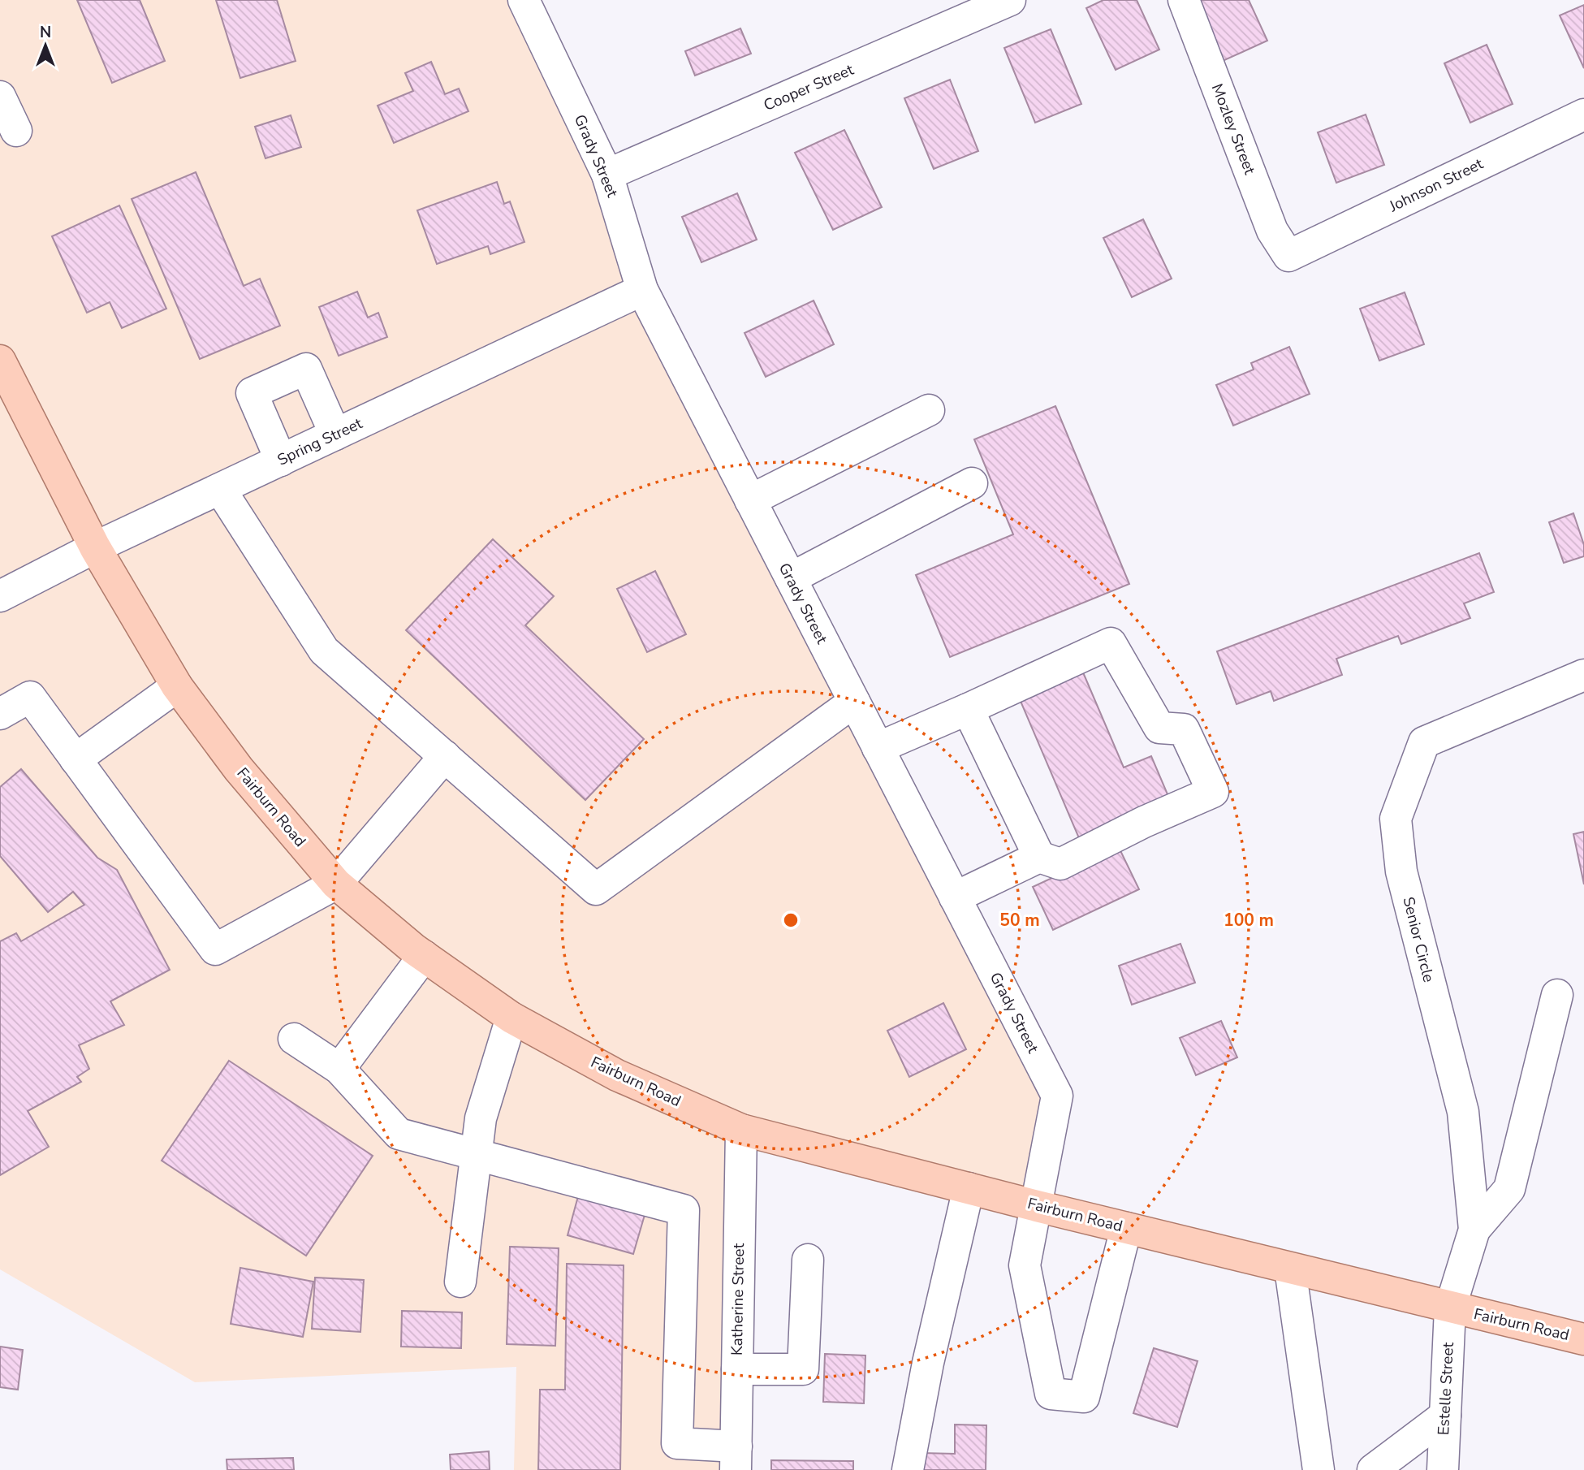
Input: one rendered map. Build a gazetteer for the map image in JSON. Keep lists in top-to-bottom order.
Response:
{
  "streets": {
    "main road": ["Fairburn Road"],
    "street": [
      "Cooper Street",
      "Mozley Street",
      "Grady Street",
      "Johnson Street",
      "Spring Street",
      "Senior Circle",
      "Katherine Street",
      "Estelle Street"
    ]
  },
  "crossings": [
    ["Cooper Street", "Grady Street"],
    ["Mozley Street", "Johnson Street"],
    ["Grady Street", "Spring Street"],
    ["Grady Street", "Fairburn Road"],
    ["Spring Street", "Fairburn Road"],
    ["Fairburn Road", "Senior Circle"],
    ["Fairburn Road", "Katherine Street"],
    ["Fairburn Road", "Estelle Street"],
    ["Senior Circle", "Estelle Street"]
  ],
  "north": "top",
  "rings": ["50 m", "100 m"]
}
